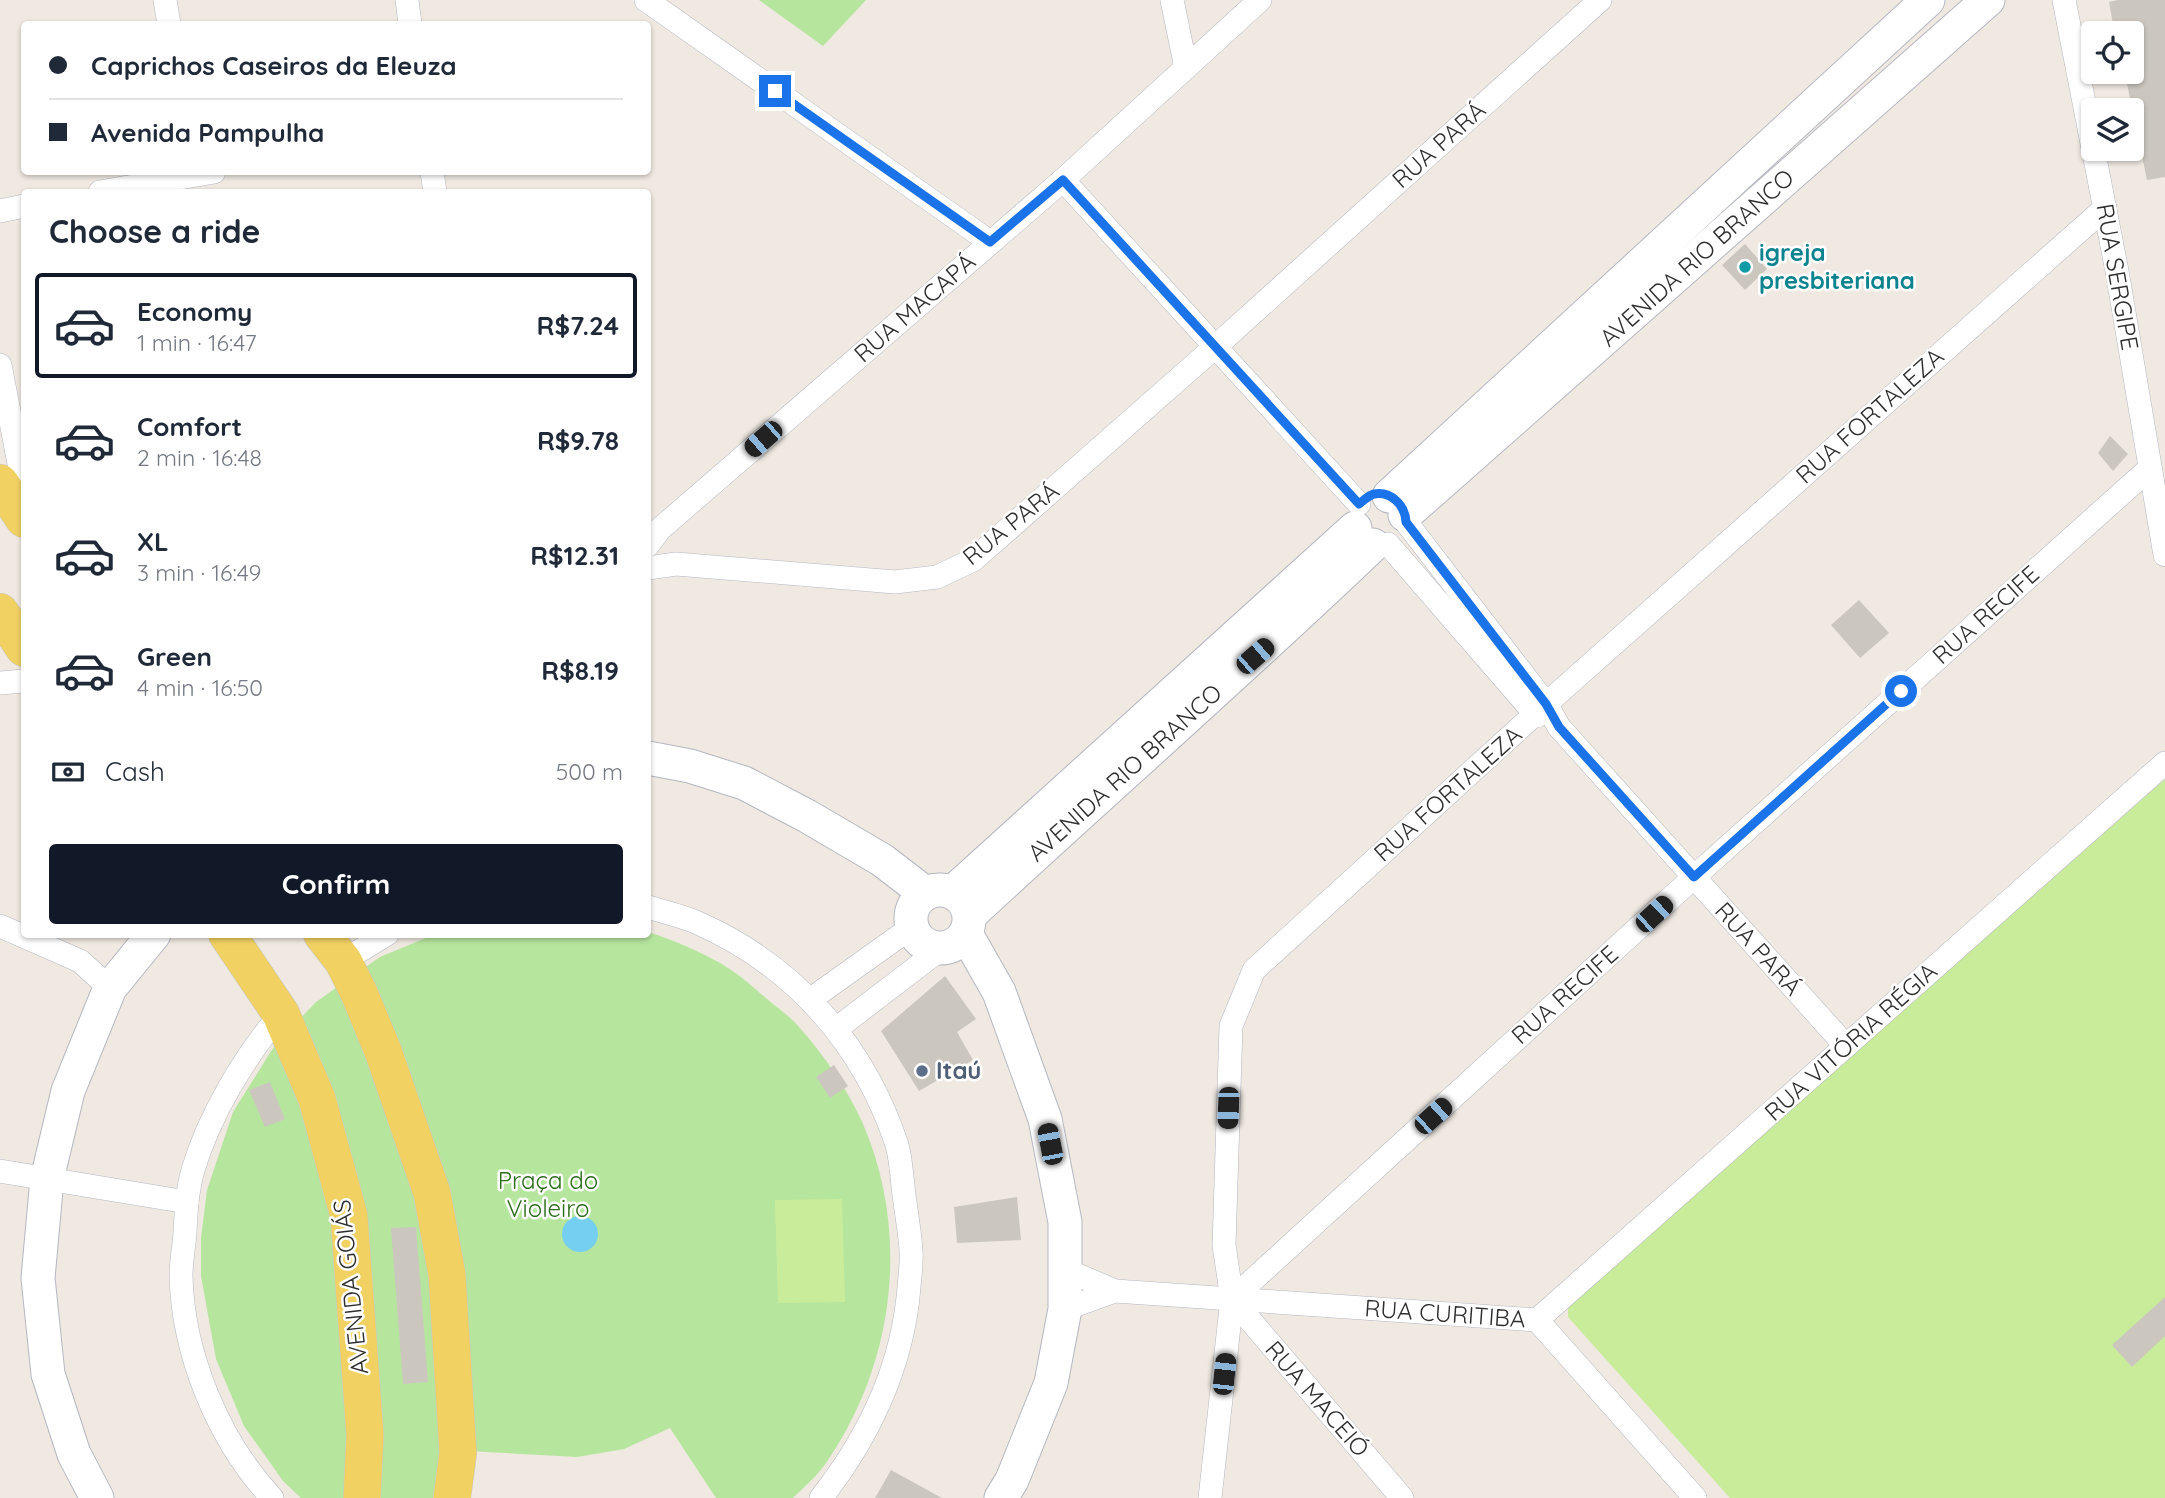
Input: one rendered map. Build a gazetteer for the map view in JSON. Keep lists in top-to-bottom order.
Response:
{
  "streets": {
    "main road": ["AVENIDA GOIÁS"],
    "street": [
      "RUA PARÁ",
      "AVENIDA RIO BRANCO",
      "RUA SERGIPE",
      "RUA MACAPÁ",
      "RUA FORTALEZA",
      "RUA RECIFE",
      "RUA VITÓRIA RÉGIA",
      "RUA CURITIBA",
      "RUA MACEIÓ"
    ]
  },
  "crossings": [
    ["RUA PARÁ", "AVENIDA RIO BRANCO"],
    ["RUA PARÁ", "RUA MACAPÁ"],
    ["RUA PARÁ", "RUA FORTALEZA"],
    ["RUA PARÁ", "RUA RECIFE"],
    ["RUA PARÁ", "RUA VITÓRIA RÉGIA"],
    ["RUA SERGIPE", "RUA FORTALEZA"],
    ["RUA SERGIPE", "RUA RECIFE"],
    ["RUA FORTALEZA", "RUA RECIFE"],
    ["RUA FORTALEZA", "RUA CURITIBA"],
    ["RUA FORTALEZA", "RUA MACEIÓ"],
    ["RUA RECIFE", "RUA CURITIBA"],
    ["RUA RECIFE", "RUA MACEIÓ"],
    ["RUA VITÓRIA RÉGIA", "RUA CURITIBA"],
    ["RUA CURITIBA", "RUA MACEIÓ"]
  ],
  "parks": ["Praça do Violeiro"],
  "places": ["igreja presbiteriana", "Itaú"],
  "page": {
    "banner": ["Caprichos Caseiros da Eleuza", "Avenida Pampulha"],
    "heading": "Choose a ride",
    "list": [
      {
        "name": "Economy",
        "note": "1 min · 16:47",
        "value": "R$7.24"
      },
      {
        "name": "Comfort",
        "note": "2 min · 16:48",
        "value": "R$9.78"
      },
      {
        "name": "XL",
        "note": "3 min · 16:49",
        "value": "R$12.31"
      },
      {
        "name": "Green",
        "note": "4 min · 16:50",
        "value": "R$8.19"
      }
    ],
    "pay": ["Cash", "500 m"],
    "buttons": "Confirm"
  }
}
